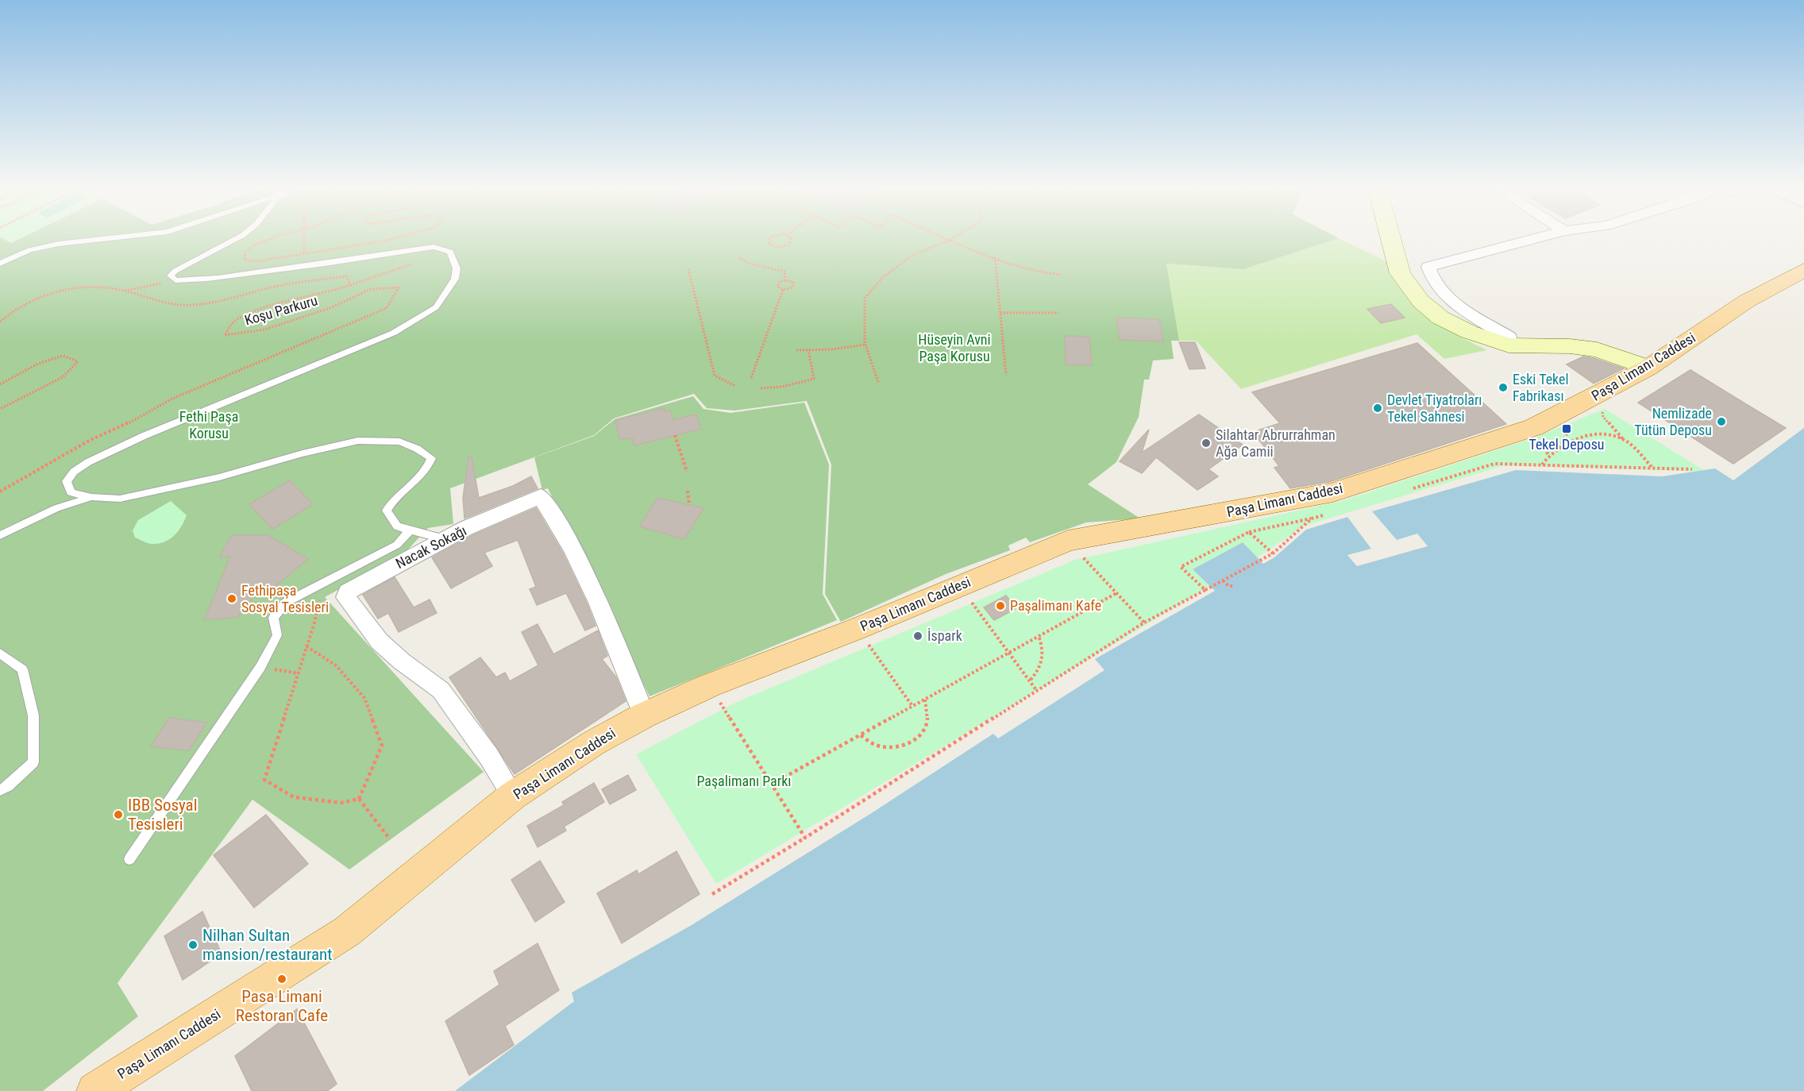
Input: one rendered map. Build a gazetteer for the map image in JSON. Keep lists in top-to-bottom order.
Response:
{
  "streets": {
    "main road": ["Paşa Limanı Caddesi"],
    "street": ["Nacak Sokağı"],
    "path": ["Koşu Parkuru"]
  },
  "crossings": [
    ["Paşa Limanı Caddesi", "Nacak Sokağı"]
  ],
  "parks": ["Hüseyin Avni Paşa Korusu", "Fethi Paşa Korusu", "Paşalimanı Parkı"],
  "places": {
    "other": [
      "Eski Tekel Fabrikası",
      "Devlet Tiyatroları Tekel Sahnesi",
      "Nemlizade Tütün Deposu",
      "Silahtar Abrurrahman Ağa Camii",
      "Fethipaşa Sosyal Tesisleri",
      "Paşalimanı Kafe",
      "İspark",
      "IBB Sosyal Tesisleri",
      "Nilhan Sultan mansion/restaurant",
      "Pasa Limani Restoran Cafe"
    ],
    "transit": ["Tekel Deposu"]
  }
}
